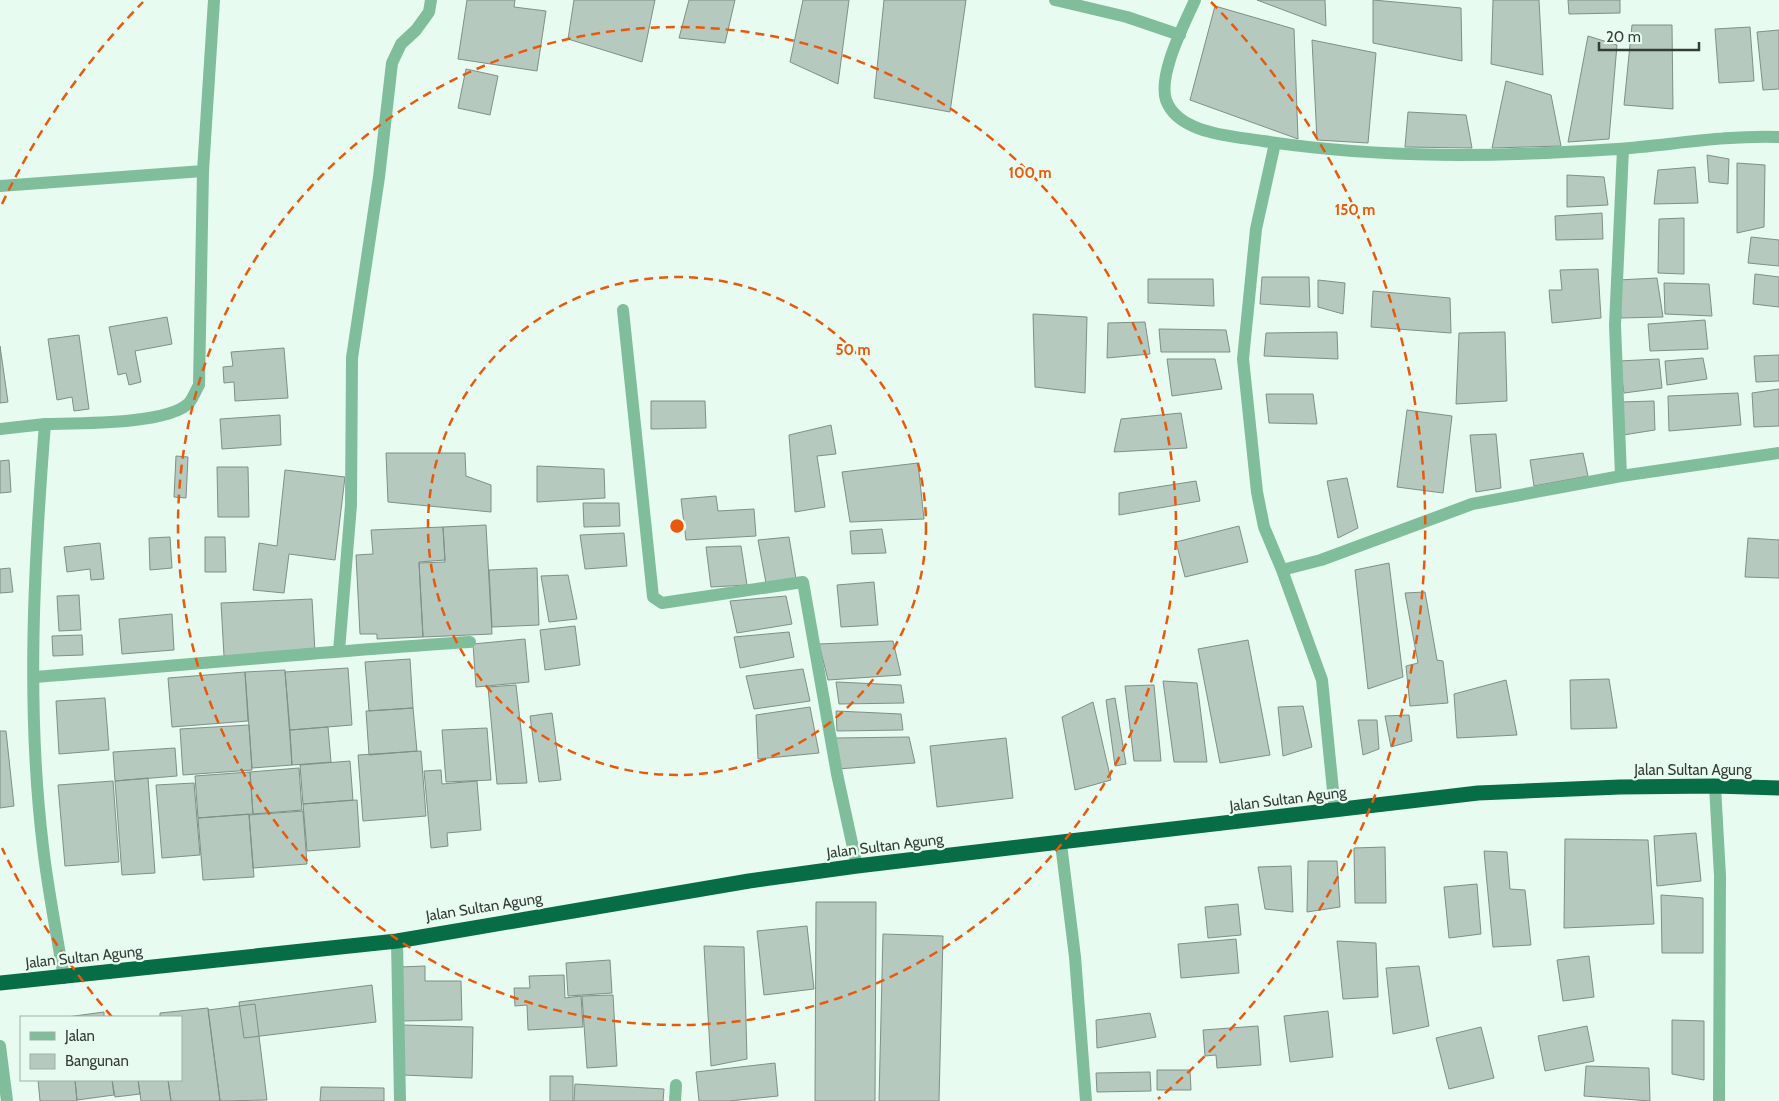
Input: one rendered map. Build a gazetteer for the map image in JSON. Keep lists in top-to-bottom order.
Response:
{
  "streets": {
    "highway": ["Jalan Sultan Agung"]
  },
  "legend": ["Jalan", "Bangunan"],
  "scale_bar": "20 m",
  "rings": ["100 m", "150 m", "50 m"]
}
